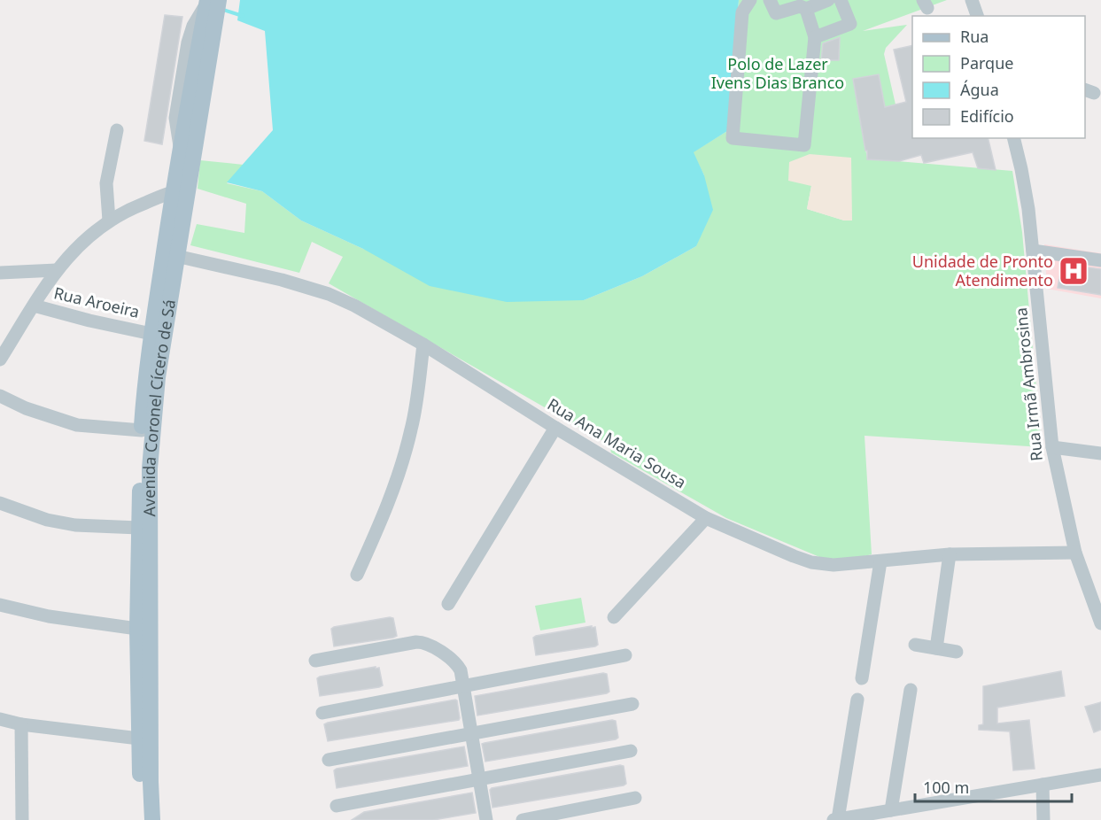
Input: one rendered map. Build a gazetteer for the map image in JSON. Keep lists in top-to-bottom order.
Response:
{
  "streets": {
    "main road": ["Avenida Coronel Cícero de Sá"],
    "street": ["Rua Aroeira", "Rua Irmã Ambrosina", "Rua Ana Maria Sousa"]
  },
  "crossings": [
    ["Rua Aroeira", "Avenida Coronel Cícero de Sá"],
    ["Rua Irmã Ambrosina", "Rua Ana Maria Sousa"],
    ["Avenida Coronel Cícero de Sá", "Rua Ana Maria Sousa"]
  ],
  "parks": ["Polo de Lazer Ivens Dias Branco"],
  "places": {
    "hospital": ["Unidade de Pronto Atendimento"]
  },
  "legend": [
    "Rua",
    "Parque",
    "Água",
    "Edifício"
  ],
  "scale_bar": "100 m"
}
